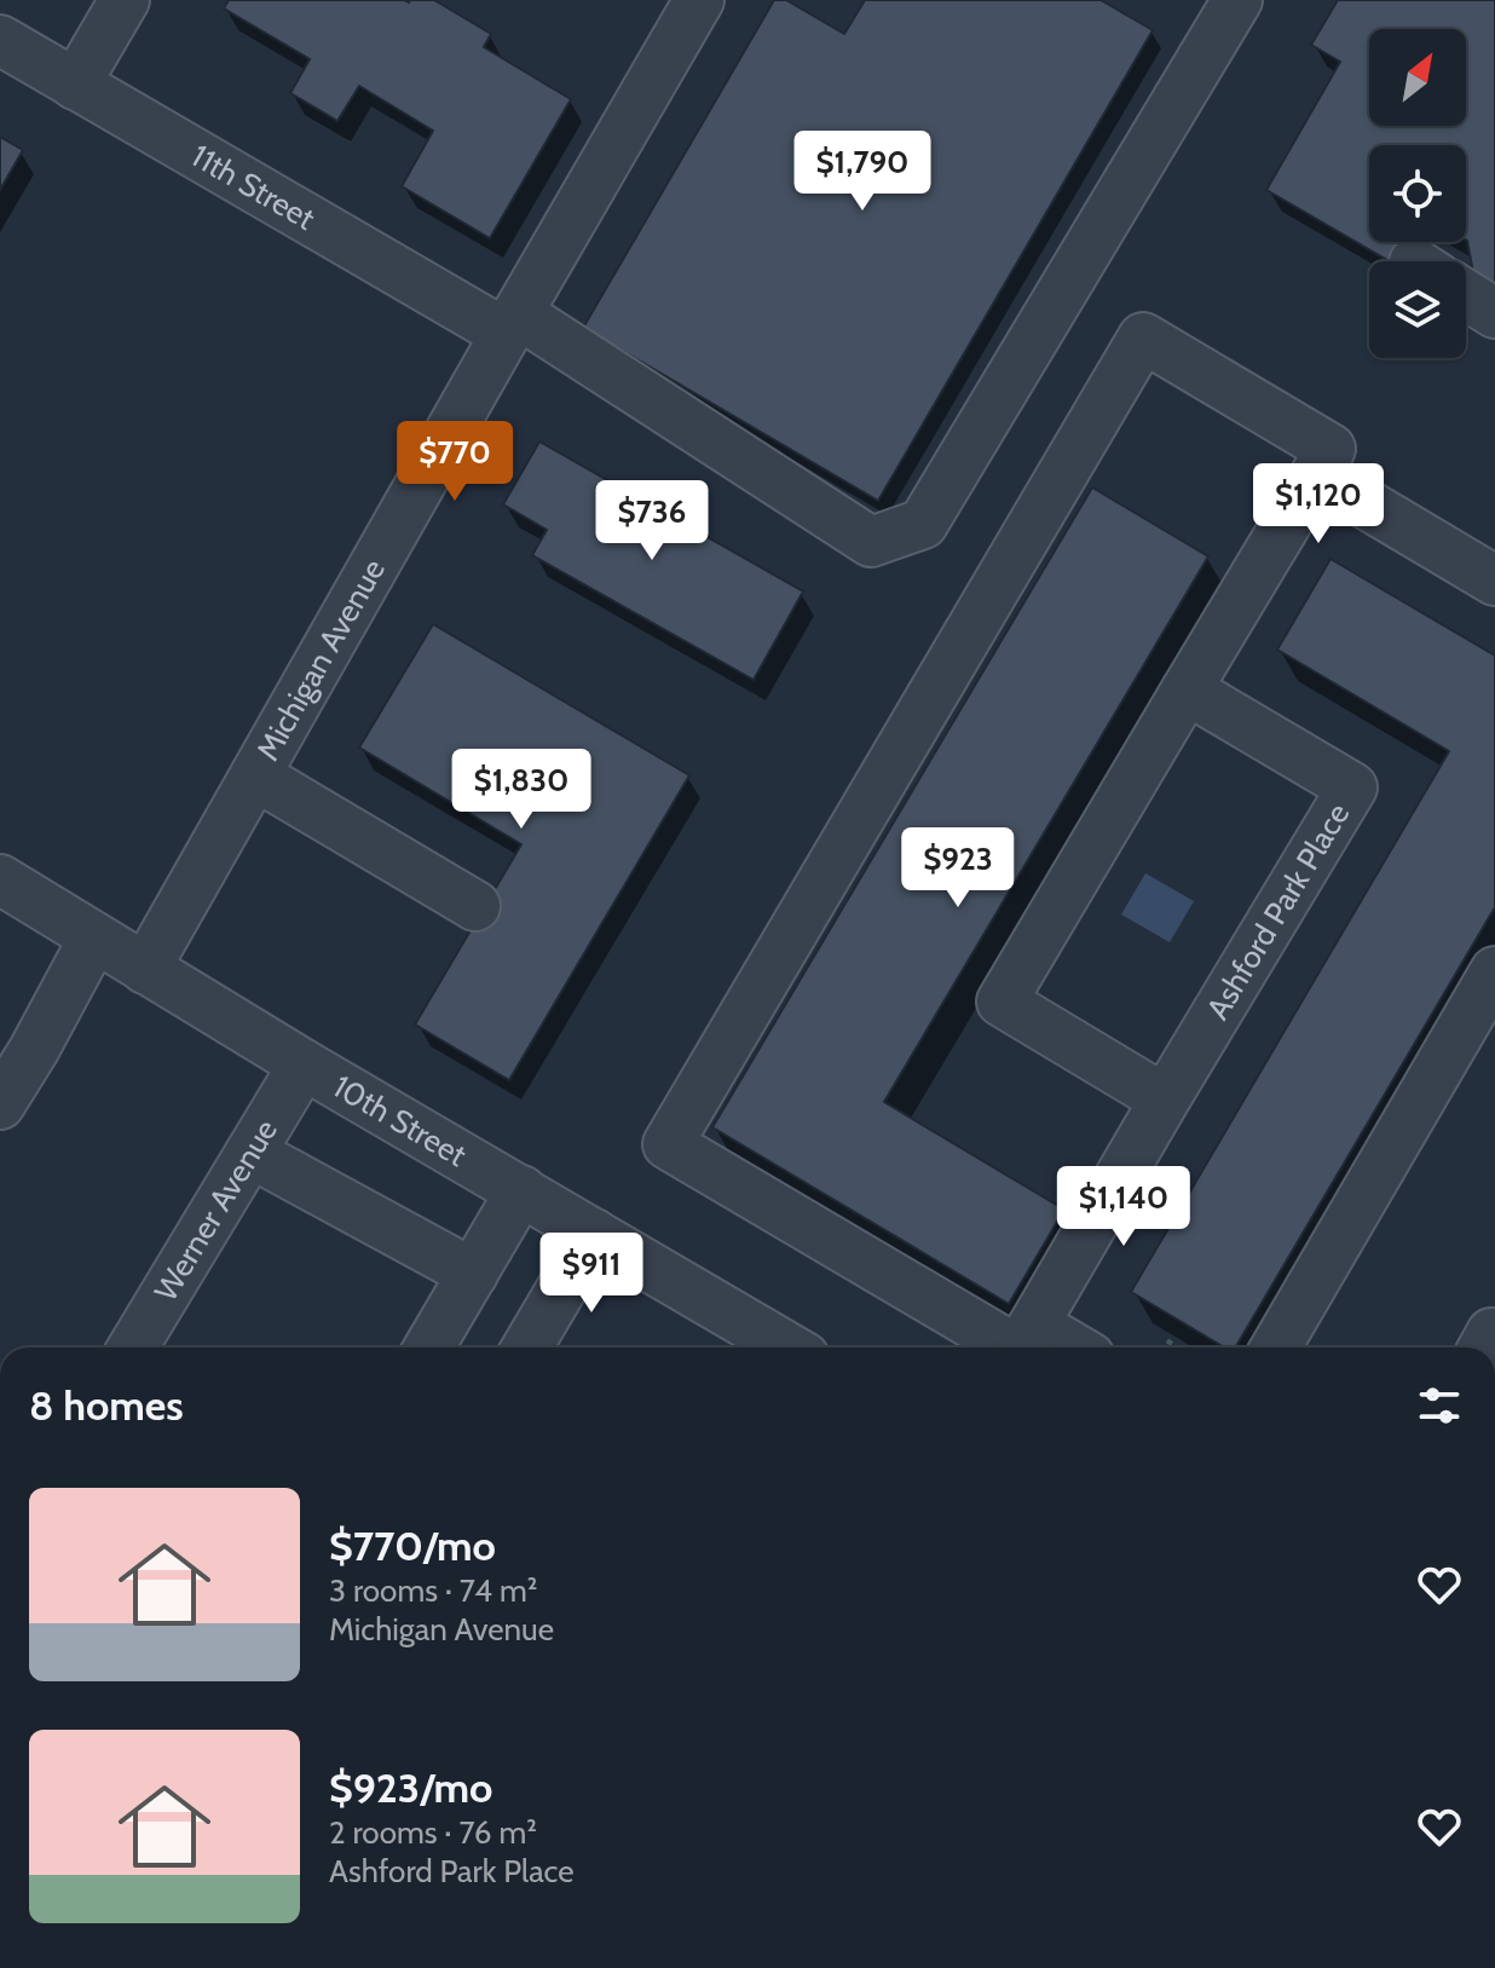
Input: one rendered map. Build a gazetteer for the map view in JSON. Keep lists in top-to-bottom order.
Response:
{
  "streets": {
    "street": [
      "11th Street",
      "Michigan Avenue",
      "Ashford Park Place",
      "10th Street",
      "Werner Avenue"
    ]
  },
  "crossings": [
    ["11th Street", "Michigan Avenue"],
    ["Michigan Avenue", "10th Street"],
    ["10th Street", "Werner Avenue"]
  ],
  "north": "top right",
  "page": {
    "price": [
      "$1,790",
      "$770",
      "$1,120",
      "$736",
      "$1,830",
      "$923",
      "$1,140",
      "$911"
    ],
    "heading": "8 homes",
    "list": [
      {
        "name": "$770/mo",
        "note": "3 rooms · 74 m² · Michigan Avenue"
      },
      {
        "name": "$923/mo",
        "note": "2 rooms · 76 m² · Ashford Park Place"
      }
    ]
  }
}
